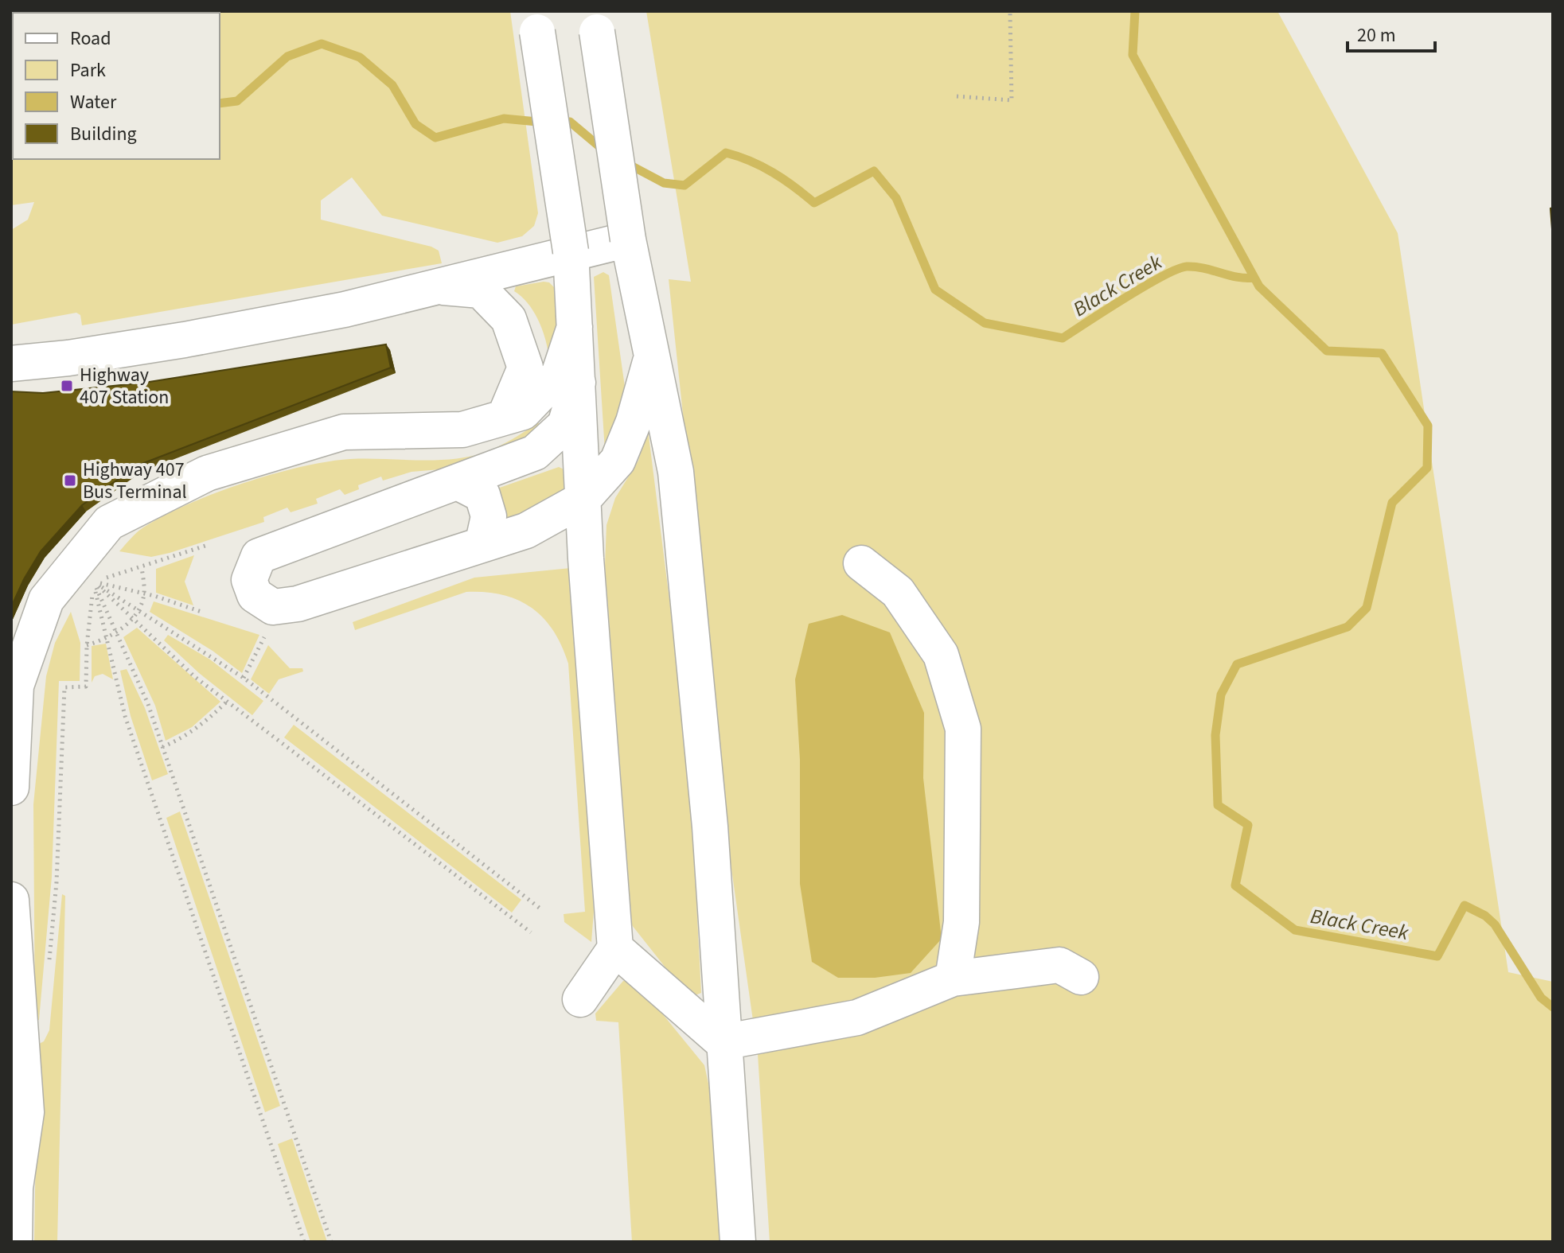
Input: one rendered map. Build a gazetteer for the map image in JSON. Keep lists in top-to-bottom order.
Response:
{
  "water": ["Black Creek"],
  "places": {
    "transit": ["Highway 407 Station", "Highway 407 Bus Terminal"]
  },
  "legend": [
    "Road",
    "Park",
    "Water",
    "Building"
  ],
  "scale_bar": "20 m"
}
